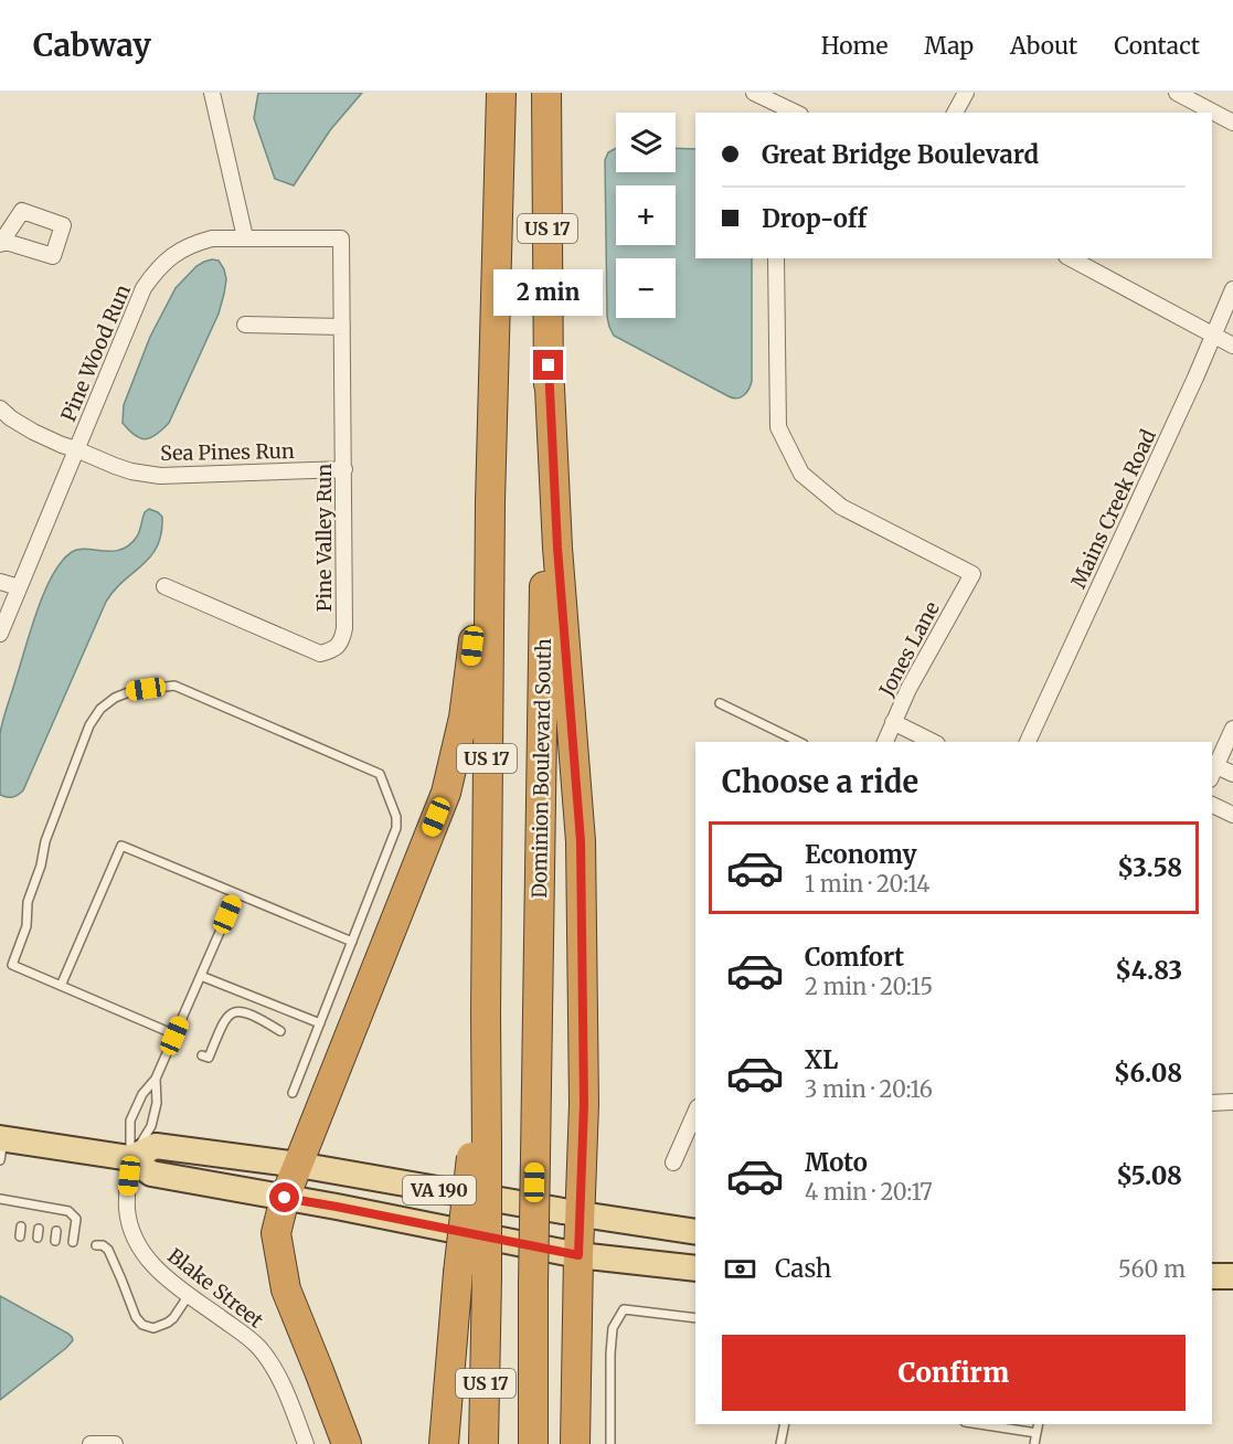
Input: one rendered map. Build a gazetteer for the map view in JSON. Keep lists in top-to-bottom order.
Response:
{
  "streets": {
    "highway": ["US 17", "Dominion Boulevard South"],
    "main road": ["VA 190"],
    "street": [
      "Pine Wood Run",
      "Sea Pines Run",
      "Mains Creek Road",
      "Pine Valley Run",
      "Jones Lane",
      "Blake Street"
    ]
  },
  "crossings": [
    ["Pine Wood Run", "Sea Pines Run"],
    ["Pine Wood Run", "Pine Valley Run"],
    ["Sea Pines Run", "Pine Valley Run"],
    ["VA 190", "Blake Street"]
  ],
  "page": {
    "header": "Cabway",
    "nav": [
      "Home",
      "Map",
      "About",
      "Contact"
    ],
    "map_buttons": ["+", "−"],
    "banner": ["Great Bridge Boulevard", "Drop-off"],
    "bubble": "2 min",
    "heading": "Choose a ride",
    "list": [
      {
        "name": "Economy",
        "note": "1 min · 20:14",
        "value": "$3.58"
      },
      {
        "name": "Comfort",
        "note": "2 min · 20:15",
        "value": "$4.83"
      },
      {
        "name": "XL",
        "note": "3 min · 20:16",
        "value": "$6.08"
      },
      {
        "name": "Moto",
        "note": "4 min · 20:17",
        "value": "$5.08"
      }
    ],
    "pay": ["Cash", "560 m"],
    "buttons": "Confirm"
  }
}
